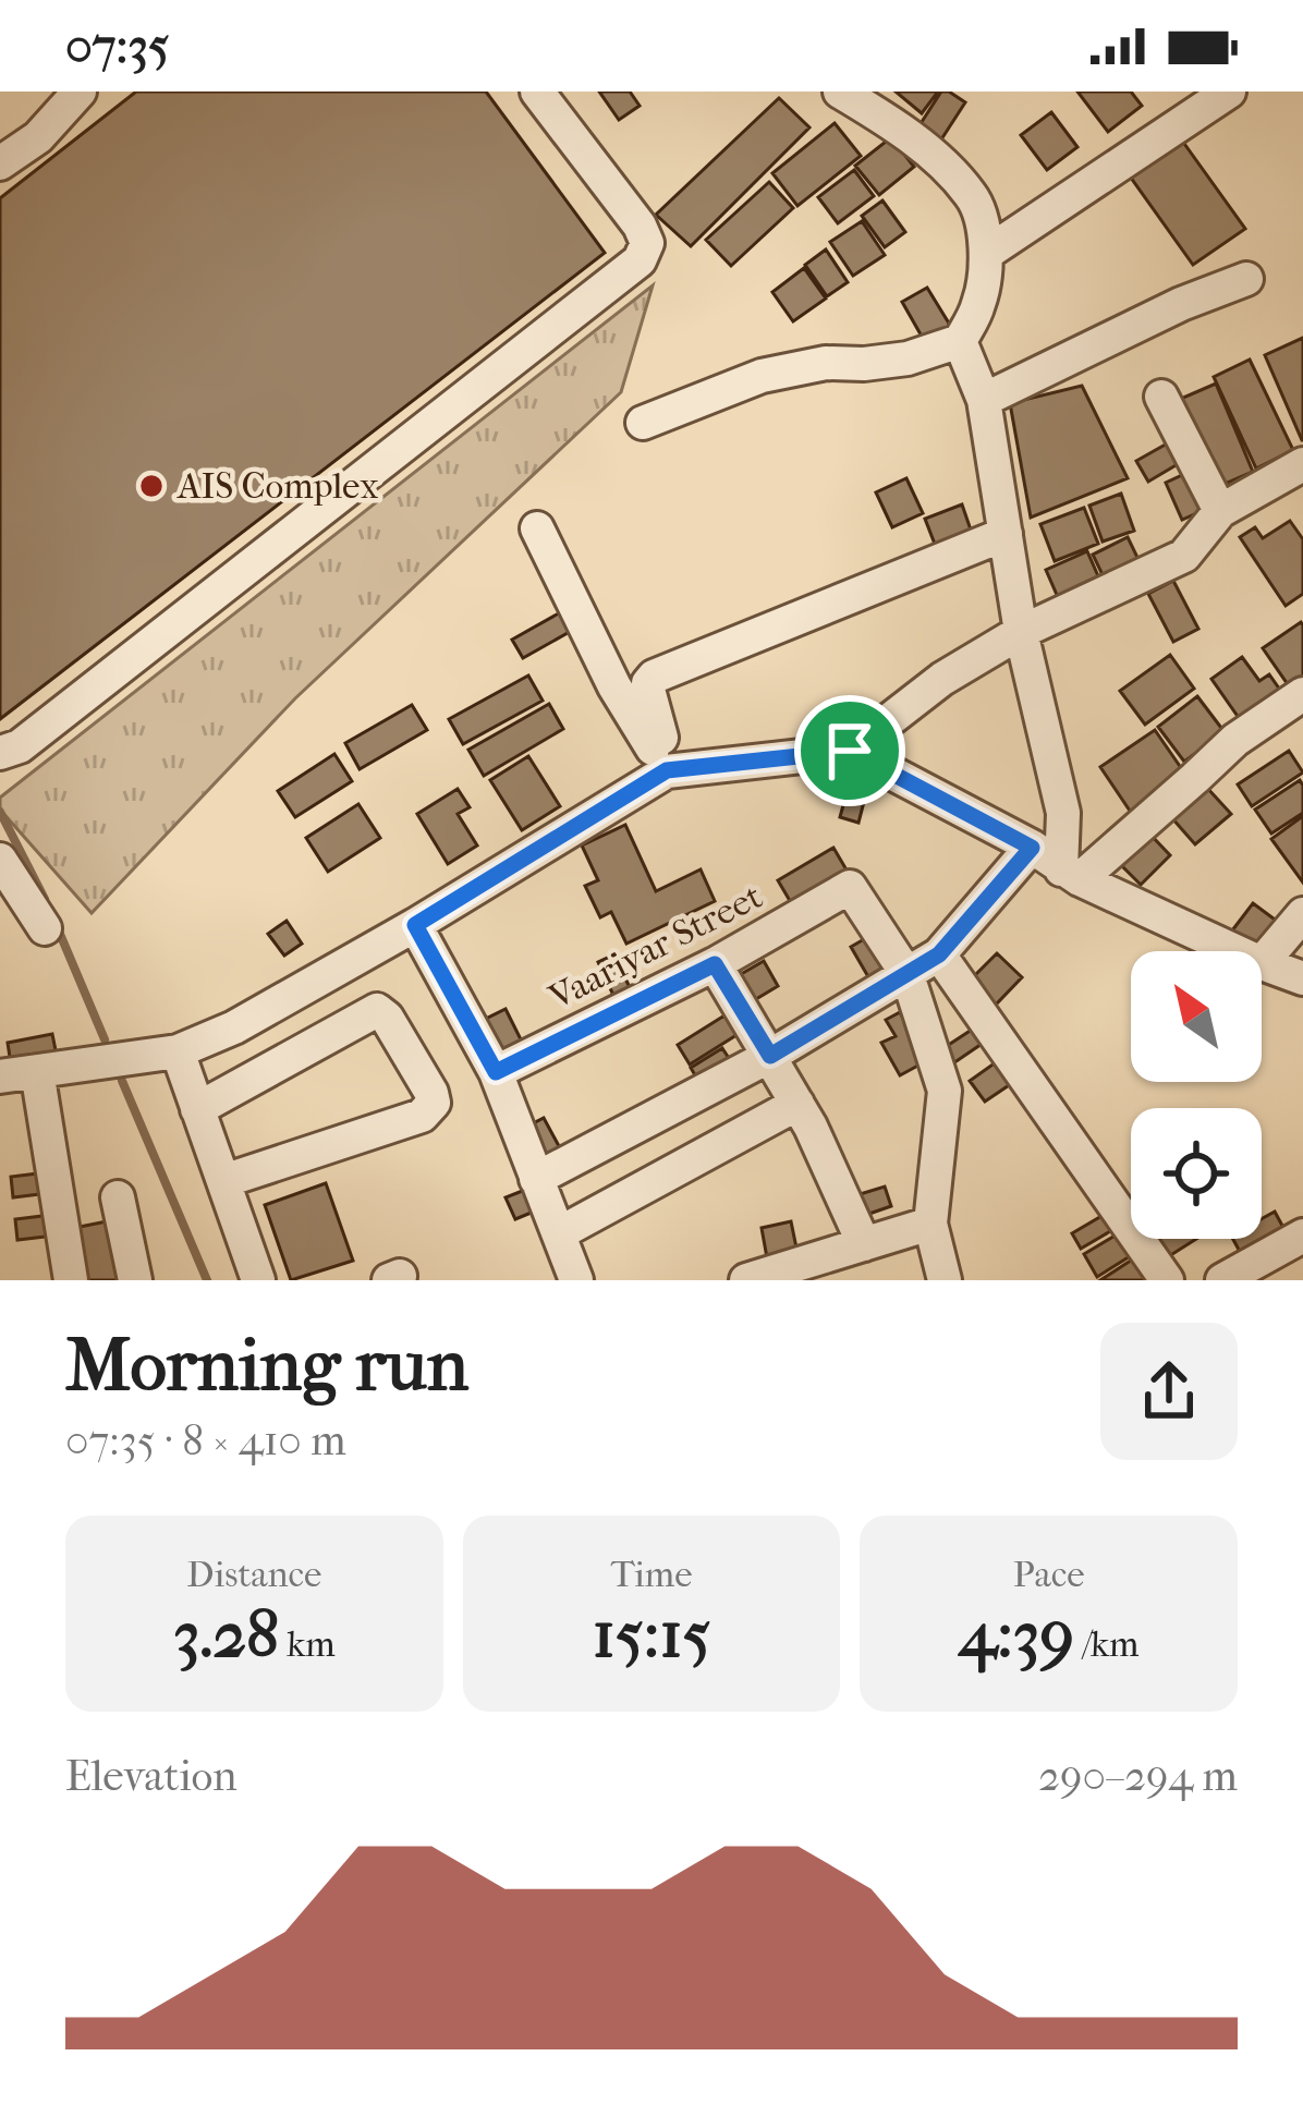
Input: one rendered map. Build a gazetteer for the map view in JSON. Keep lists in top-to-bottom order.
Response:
{
  "streets": {
    "street": ["Vaariyar Street"]
  },
  "places": ["AIS Complex"],
  "north": "top left",
  "page": {
    "status": "07:35",
    "heading": ["Morning run", "07:35 · 8 × 410 m"],
    "stats": [
      ["Distance", "3.28 km"],
      ["Time", "15:15"],
      ["Pace", "4:39 /km"]
    ],
    "chart": ["Elevation", "290–294 m"]
  }
}
